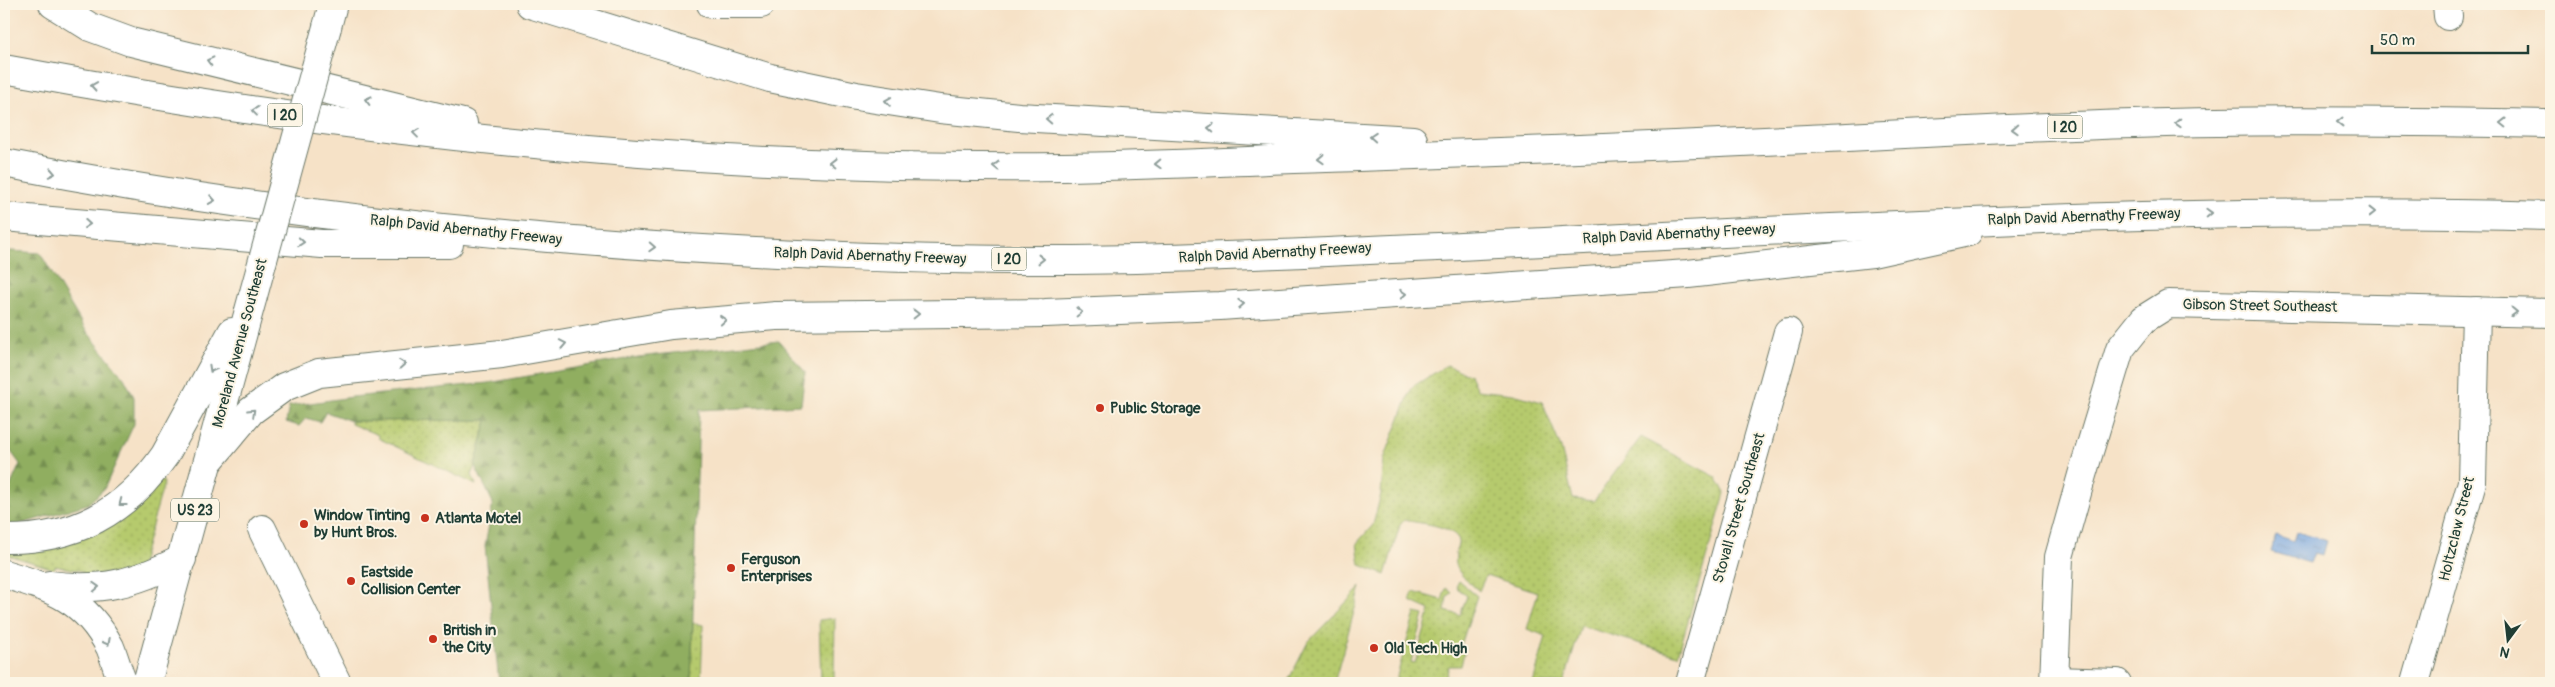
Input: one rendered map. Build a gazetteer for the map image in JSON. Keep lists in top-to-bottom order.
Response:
{
  "streets": {
    "main road": [
      "I 20",
      "Ralph David Abernathy Freeway",
      "Gibson Street Southeast",
      "Moreland Avenue Southeast",
      "Stovall Street Southeast",
      "US 23",
      "Holtzclaw Street"
    ]
  },
  "crossings": [
    ["Gibson Street Southeast", "Holtzclaw Street"]
  ],
  "places": [
    "Public Storage",
    "Atlanta Motel",
    "Window Tinting by Hunt Bros.",
    "Ferguson Enterprises",
    "Eastside Collision Center",
    "British in the City",
    "Old Tech High"
  ],
  "scale_bar": "50 m",
  "north": "bottom"
}
